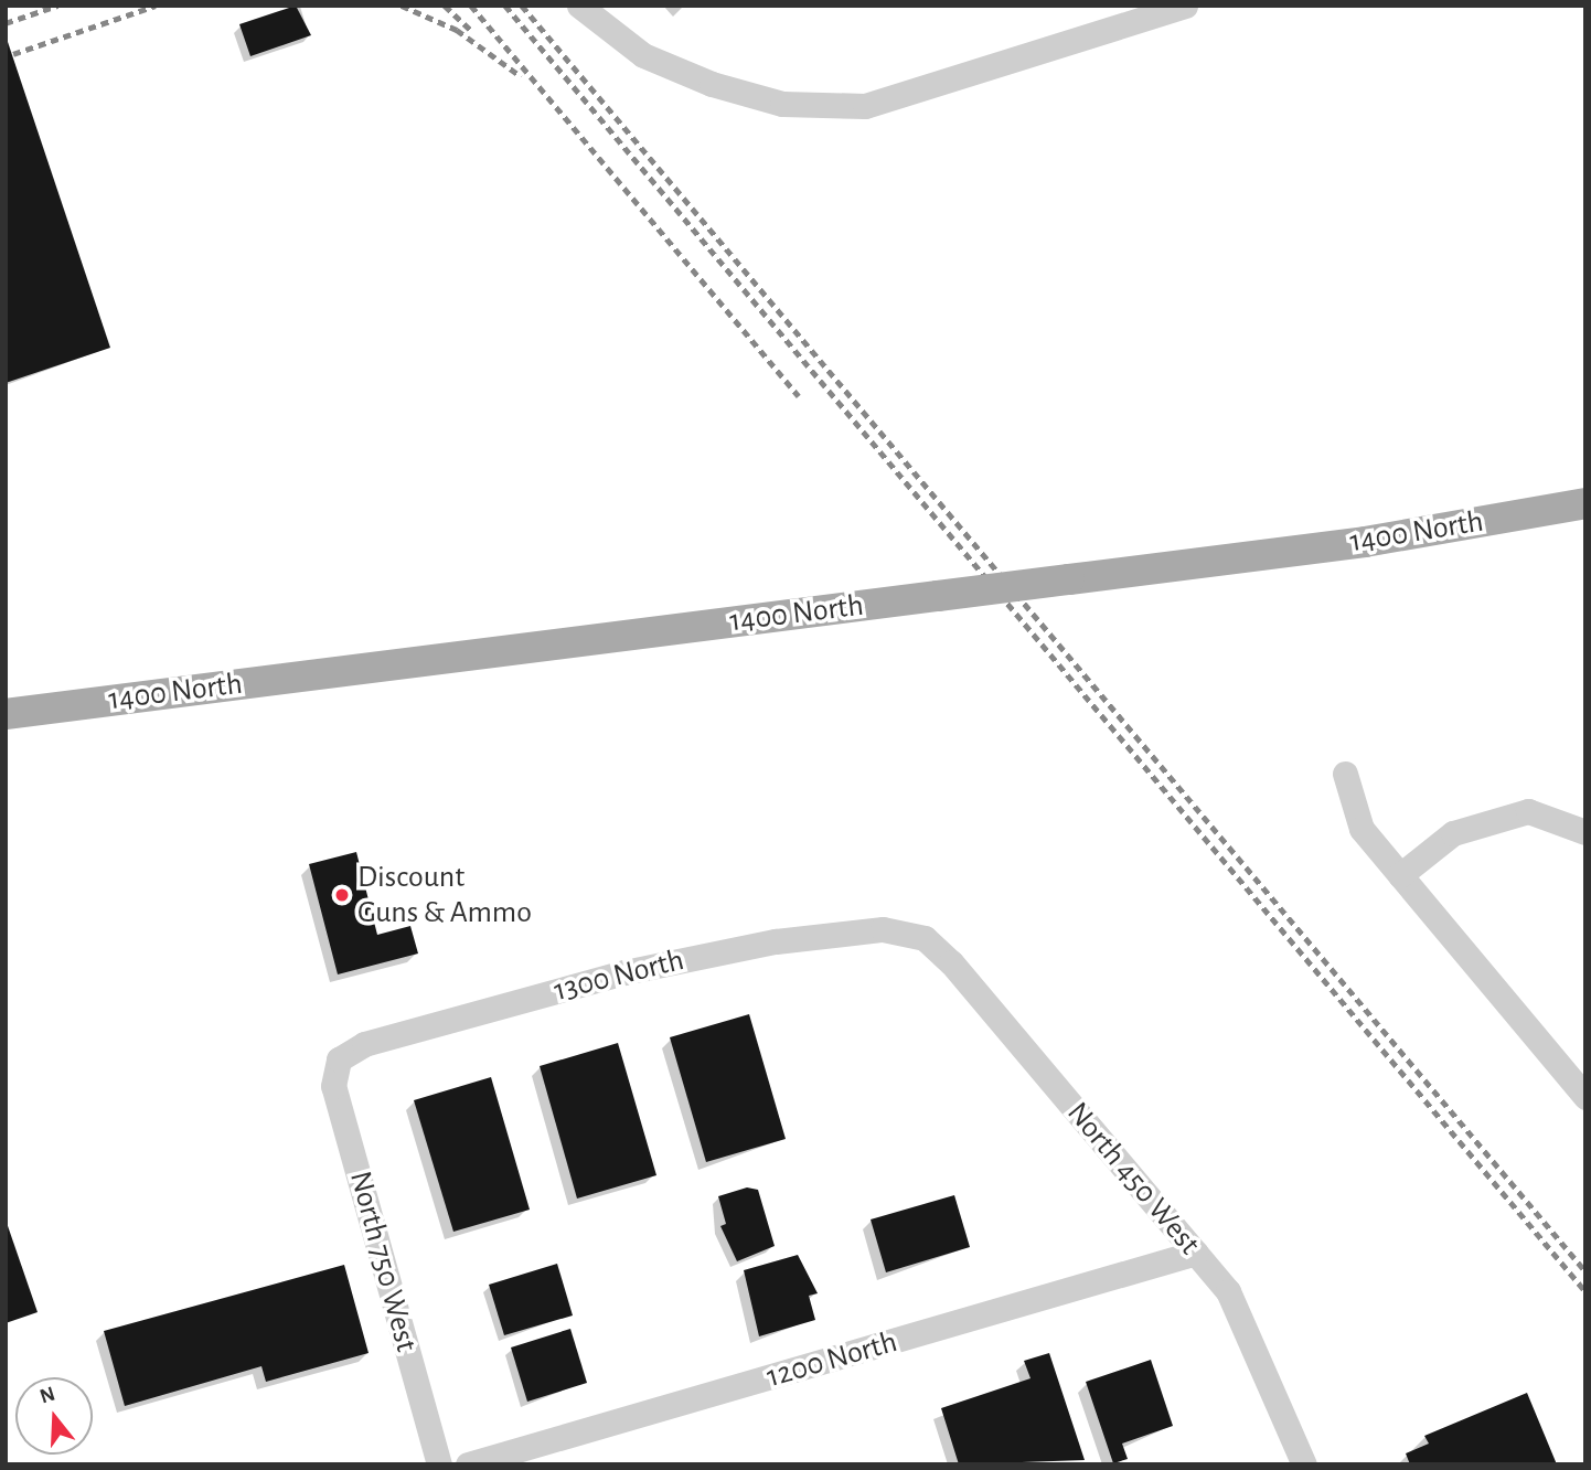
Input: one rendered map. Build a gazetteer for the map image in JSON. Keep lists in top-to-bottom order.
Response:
{
  "streets": {
    "main road": ["1400 North"],
    "street": [
      "1300 North",
      "North 450 West",
      "North 750 West",
      "1200 North"
    ]
  },
  "crossings": [
    ["1300 North", "North 450 West"],
    ["1300 North", "North 750 West"],
    ["North 450 West", "1200 North"]
  ],
  "places": ["Discount Guns & Ammo"],
  "north": "top"
}
